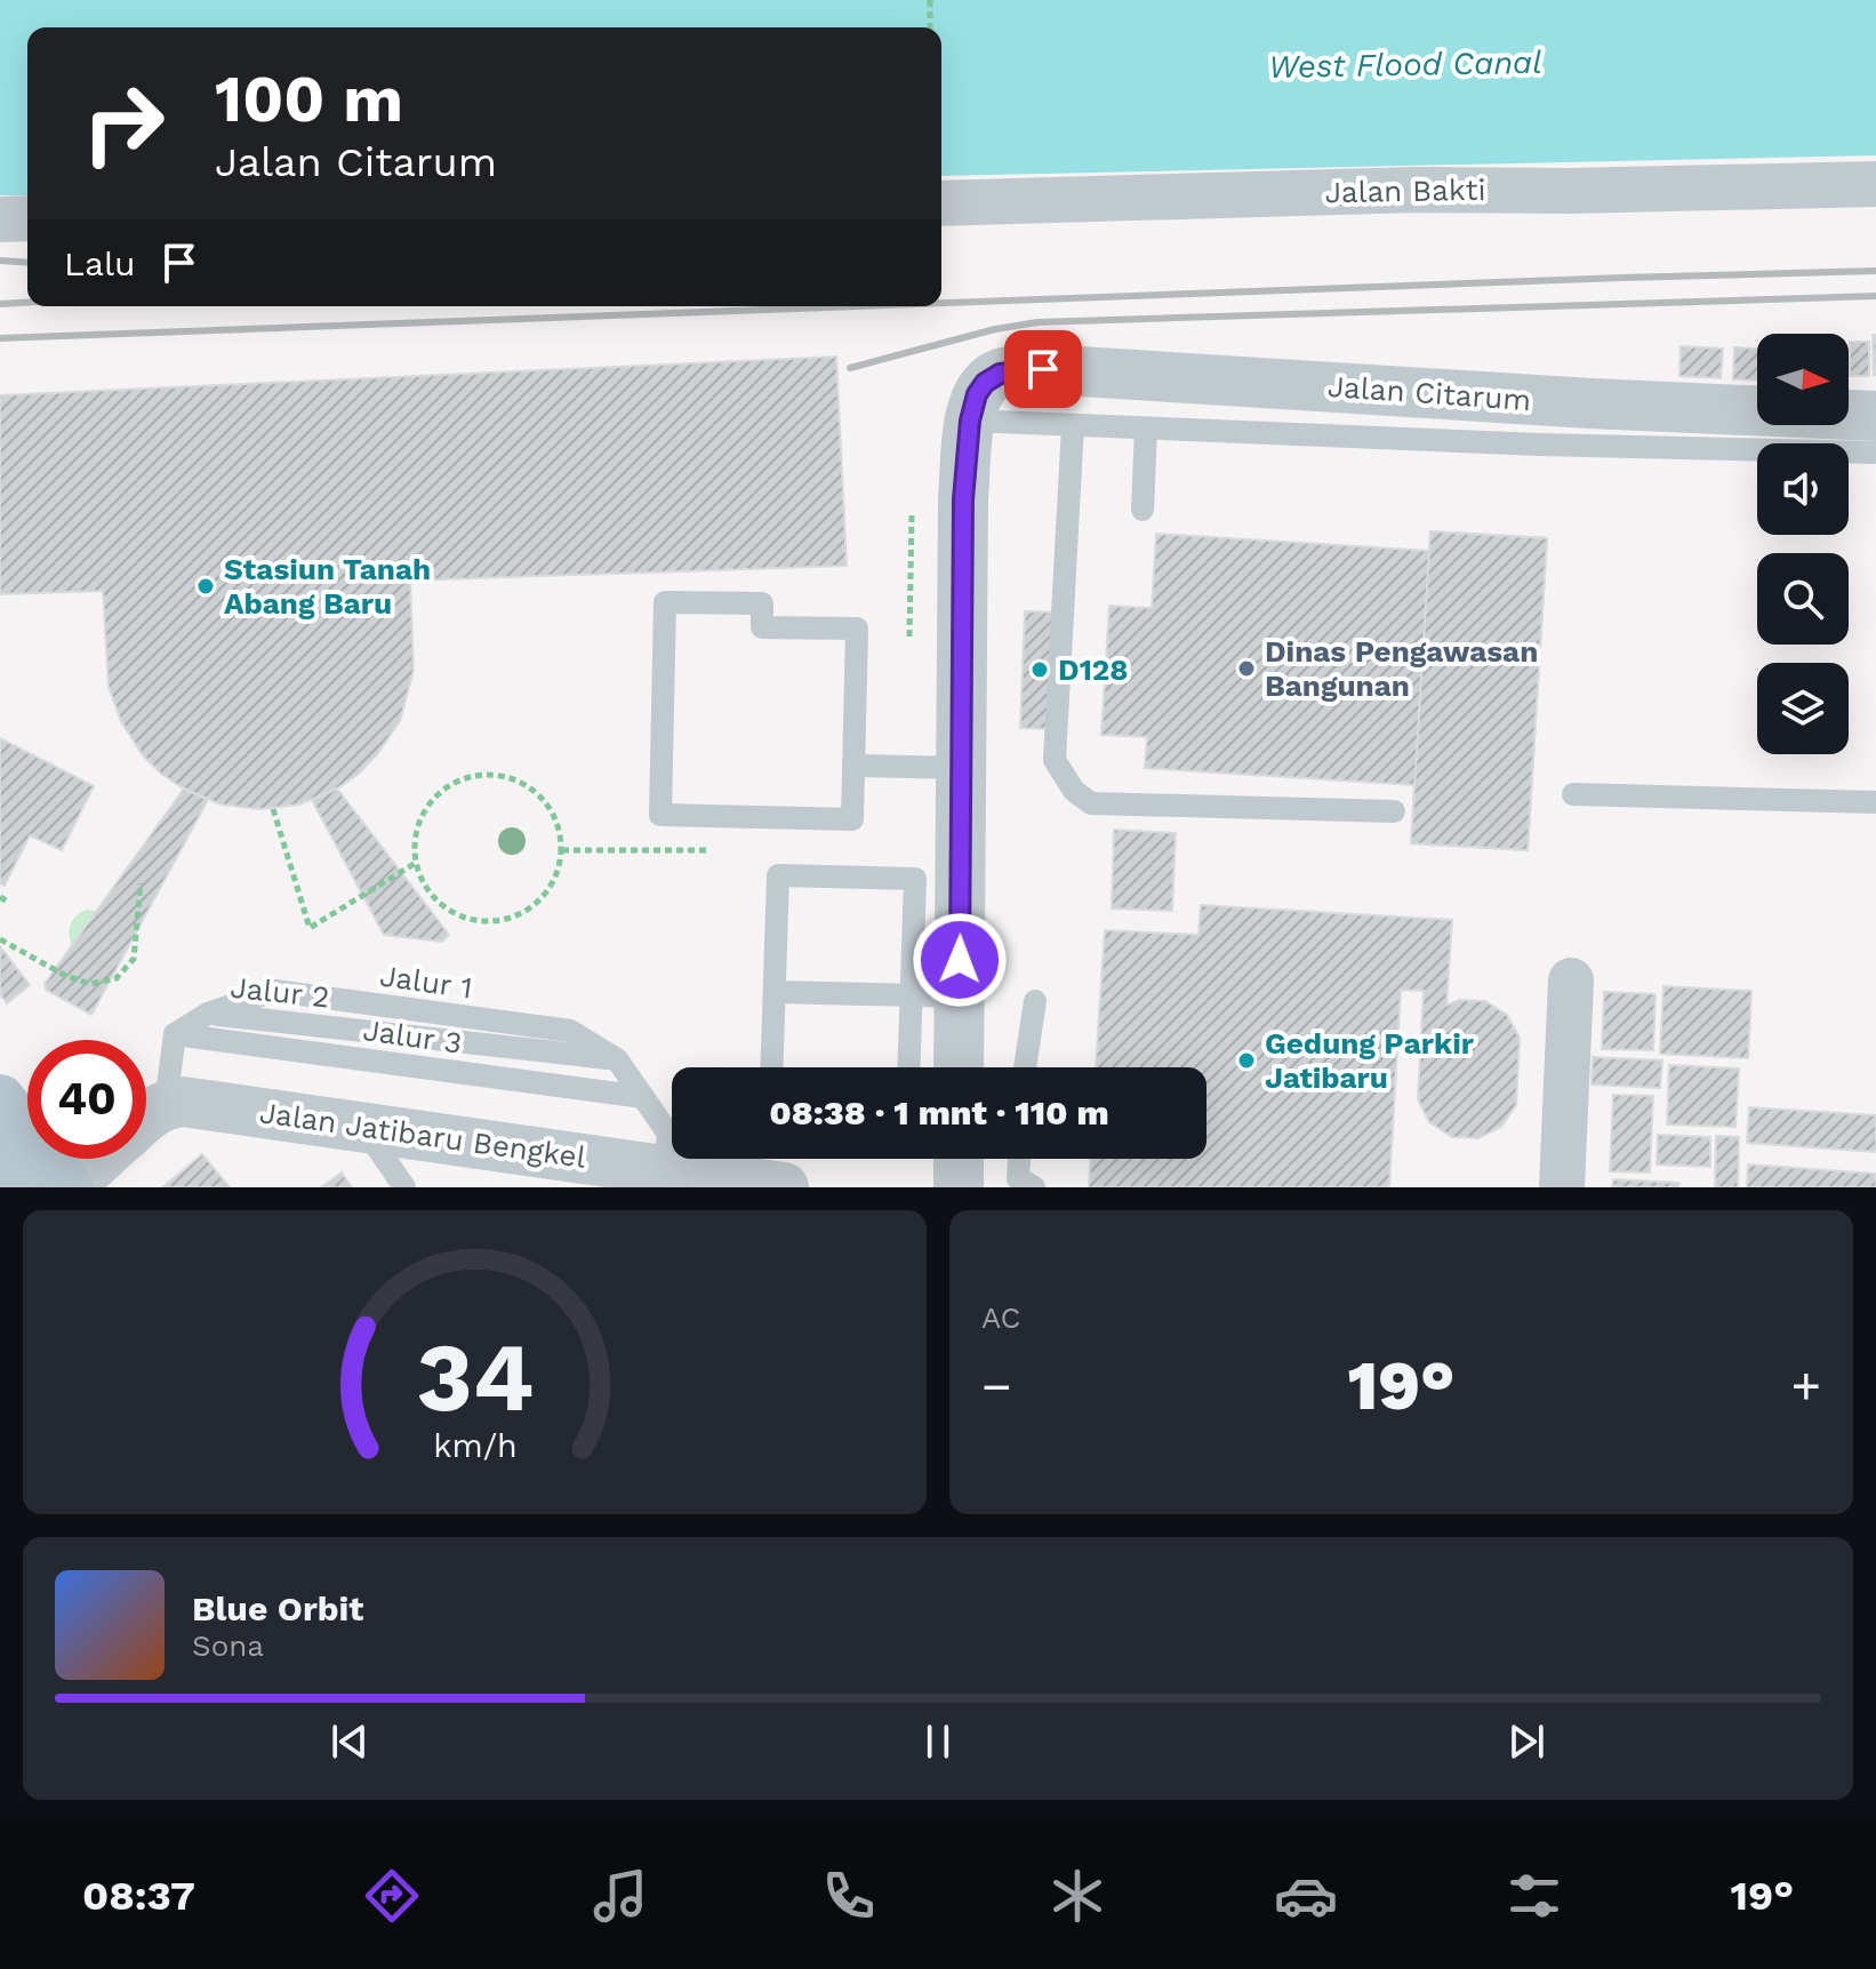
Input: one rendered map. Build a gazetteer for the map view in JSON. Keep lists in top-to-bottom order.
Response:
{
  "streets": {
    "street": ["Jalan Bakti", "Jalan Citarum", "Jalan Jatibaru Bengkel"],
    "lane": ["Jalur 1", "Jalur 2", "Jalur 3"]
  },
  "crossings": [
    ["Jalur 1", "Jalur 2"]
  ],
  "water": ["West Flood Canal"],
  "places": [
    "Stasiun Tanah Abang Baru",
    "Dinas Pengawasan Bangunan",
    "D128",
    "Gedung Parkir Jatibaru"
  ],
  "north": "right",
  "page": {
    "turn": ["100 m", "Jalan Citarum"],
    "then": "Lalu",
    "limit": "40",
    "trip": "08:38 · 1 mnt · 110 m",
    "tile": "AC",
    "heat": ["−", "19°", "+"],
    "song": ["Blue Orbit", "Sona"],
    "tabs": ["08:37", "19°"],
    "gauge": ["34", "km/h"]
  }
}
